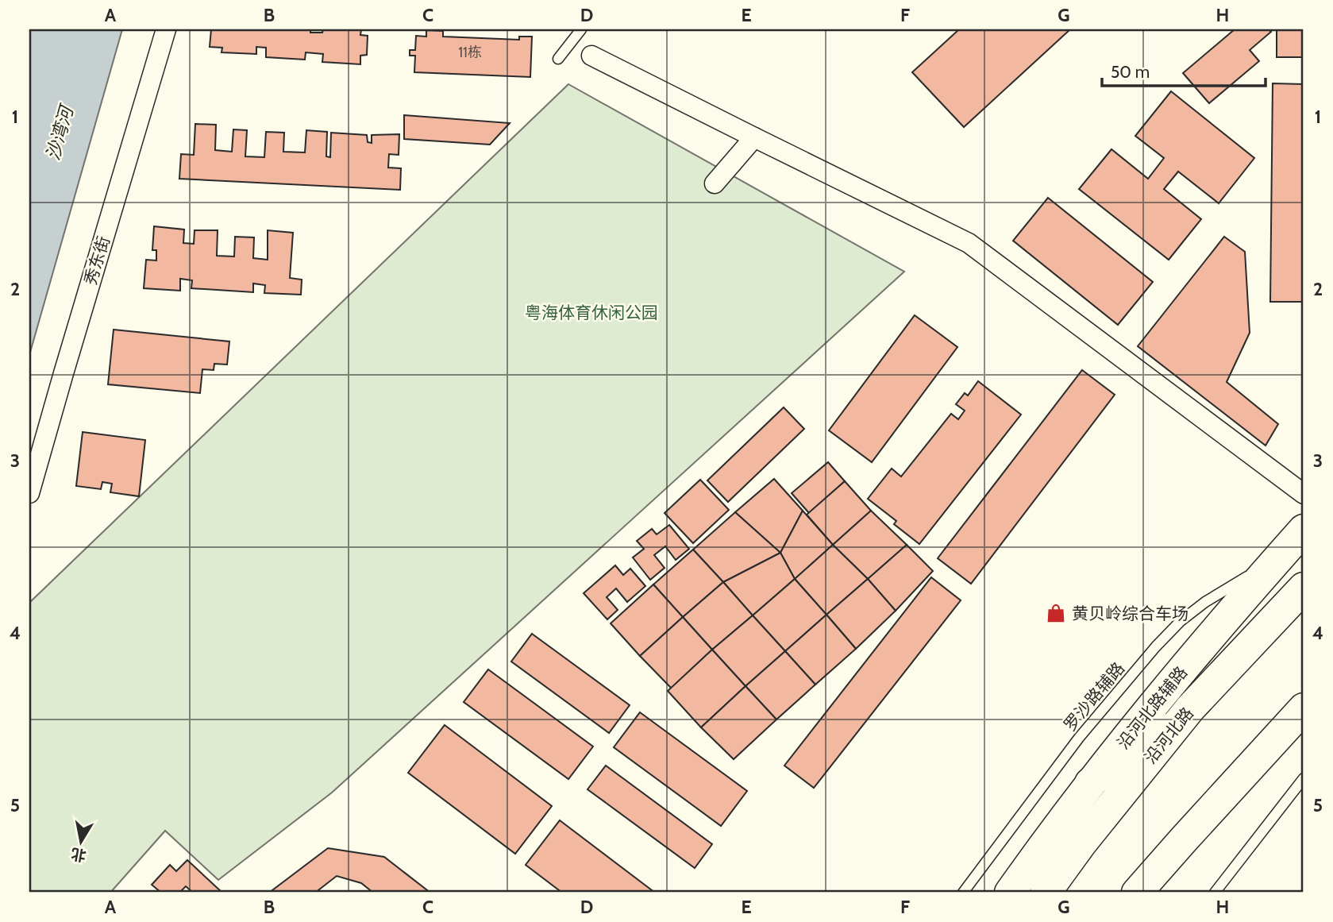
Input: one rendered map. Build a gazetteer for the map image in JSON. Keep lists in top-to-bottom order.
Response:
{
  "streets": {
    "main road": ["沿河北路辅路", "沿河北路"],
    "street": ["秀东街"],
    "lane": ["罗沙路辅路"]
  },
  "crossings": [
    ["罗沙路辅路", "沿河北路辅路"]
  ],
  "water": ["沙湾河"],
  "parks": ["粤海体育休闲公园"],
  "places": {
    "shop": ["黄贝岭综合车场"]
  },
  "house_numbers": ["11栋"],
  "scale_bar": "50 m",
  "north": "bottom",
  "grid": {
    "columns": [
      "A",
      "B",
      "C",
      "D",
      "E",
      "F",
      "G",
      "H"
    ],
    "rows": [
      "1",
      "2",
      "3",
      "4",
      "5"
    ]
  }
}
